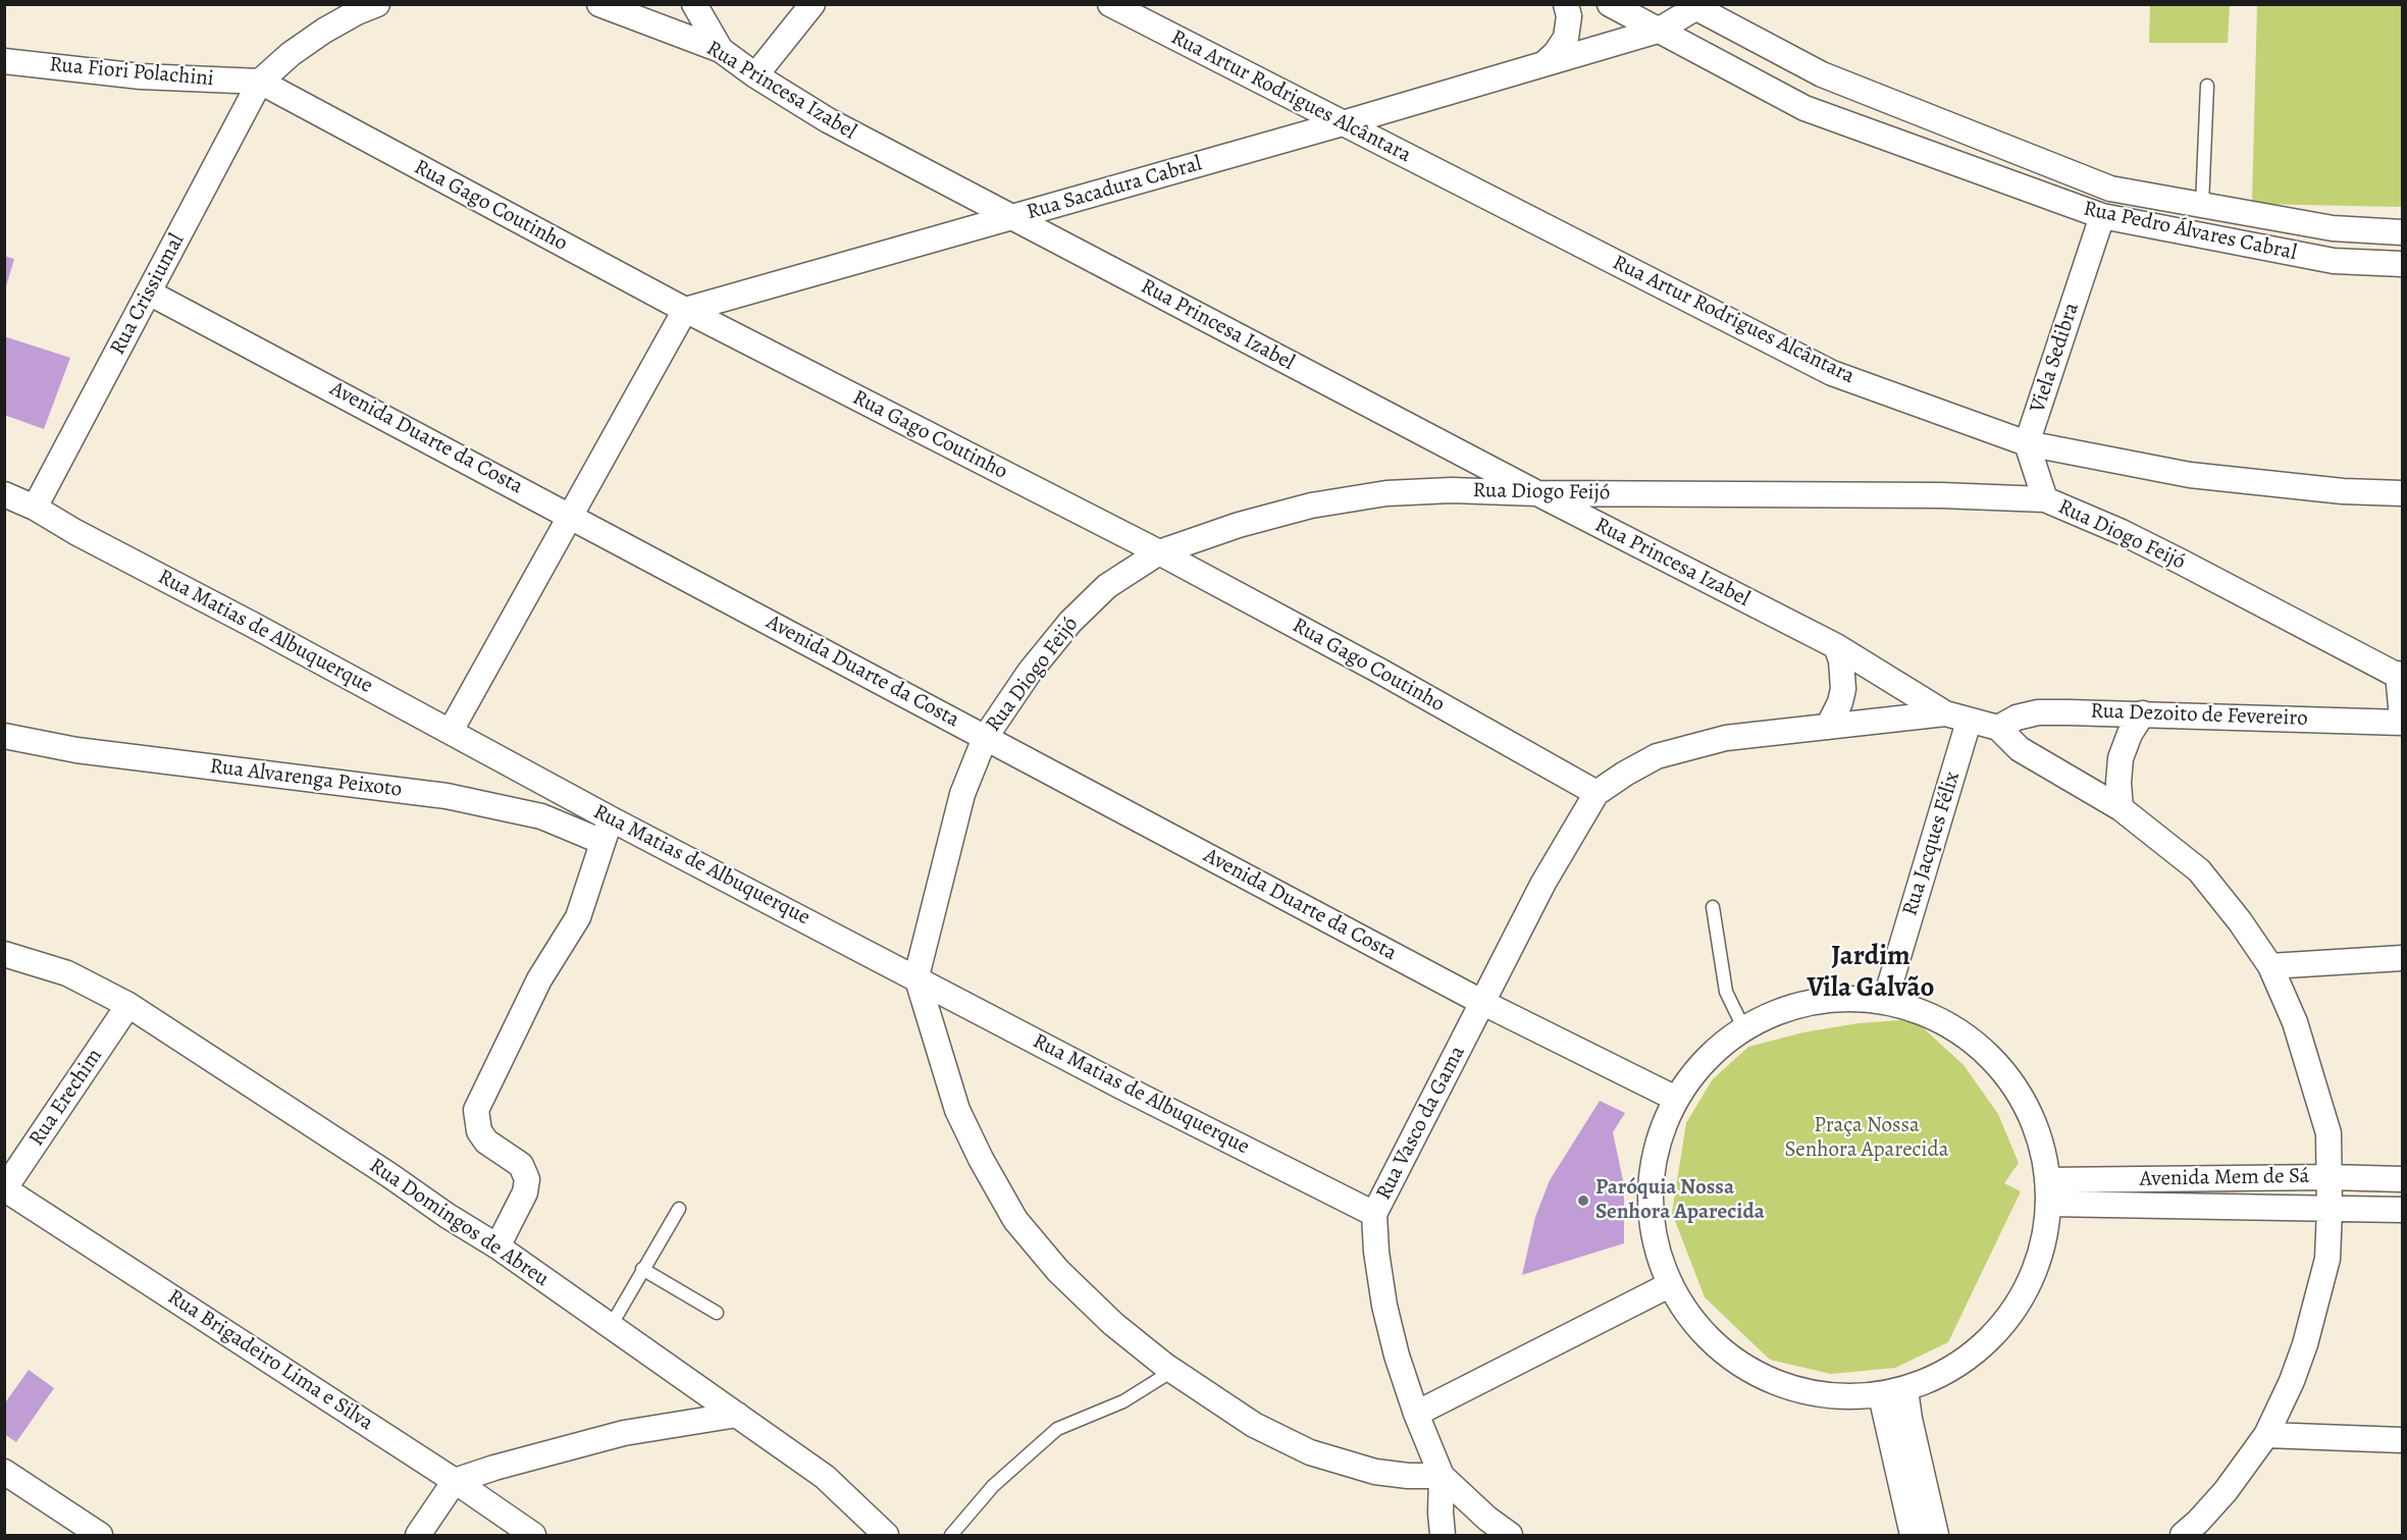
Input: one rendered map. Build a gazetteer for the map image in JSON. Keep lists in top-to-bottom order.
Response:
{
  "streets": {
    "street": [
      "Rua Fiori Polachini",
      "Rua Princesa Izabel",
      "Rua Artur Rodrigues Alcântara",
      "Rua Sacadura Cabral",
      "Rua Gago Coutinho",
      "Rua Pedro Álvares Cabral",
      "Rua Crissiumal",
      "Viela Sedibra",
      "Avenida Duarte da Costa",
      "Rua Diogo Feijó",
      "Rua Matias de Albuquerque",
      "Rua Dezoito de Fevereiro",
      "Rua Alvarenga Peixoto",
      "Rua Jacques Félix",
      "Rua Erechim",
      "Rua Vasco da Gama",
      "Avenida Mem de Sá",
      "Rua Domingos de Abreu",
      "Rua Brigadeiro Lima e Silva"
    ]
  },
  "crossings": [
    ["Rua Fiori Polachini", "Rua Gago Coutinho"],
    ["Rua Fiori Polachini", "Rua Crissiumal"],
    ["Rua Princesa Izabel", "Rua Sacadura Cabral"],
    ["Rua Princesa Izabel", "Rua Diogo Feijó"],
    ["Rua Princesa Izabel", "Rua Dezoito de Fevereiro"],
    ["Rua Princesa Izabel", "Rua Jacques Félix"],
    ["Rua Artur Rodrigues Alcântara", "Rua Sacadura Cabral"],
    ["Rua Artur Rodrigues Alcântara", "Viela Sedibra"],
    ["Rua Sacadura Cabral", "Rua Gago Coutinho"],
    ["Rua Sacadura Cabral", "Rua Pedro Álvares Cabral"],
    ["Rua Gago Coutinho", "Rua Crissiumal"],
    ["Rua Gago Coutinho", "Rua Diogo Feijó"],
    ["Rua Gago Coutinho", "Rua Vasco da Gama"],
    ["Rua Pedro Álvares Cabral", "Viela Sedibra"],
    ["Rua Crissiumal", "Avenida Duarte da Costa"],
    ["Rua Crissiumal", "Rua Matias de Albuquerque"],
    ["Avenida Duarte da Costa", "Rua Diogo Feijó"],
    ["Avenida Duarte da Costa", "Rua Vasco da Gama"],
    ["Rua Diogo Feijó", "Rua Matias de Albuquerque"],
    ["Rua Matias de Albuquerque", "Rua Alvarenga Peixoto"],
    ["Rua Matias de Albuquerque", "Rua Vasco da Gama"],
    ["Rua Erechim", "Rua Domingos de Abreu"],
    ["Rua Erechim", "Rua Brigadeiro Lima e Silva"]
  ],
  "districts": ["Jardim Vila Galvão"],
  "parks": ["Praça Nossa Senhora Aparecida"],
  "places": ["Paróquia Nossa Senhora Aparecida"]
}
